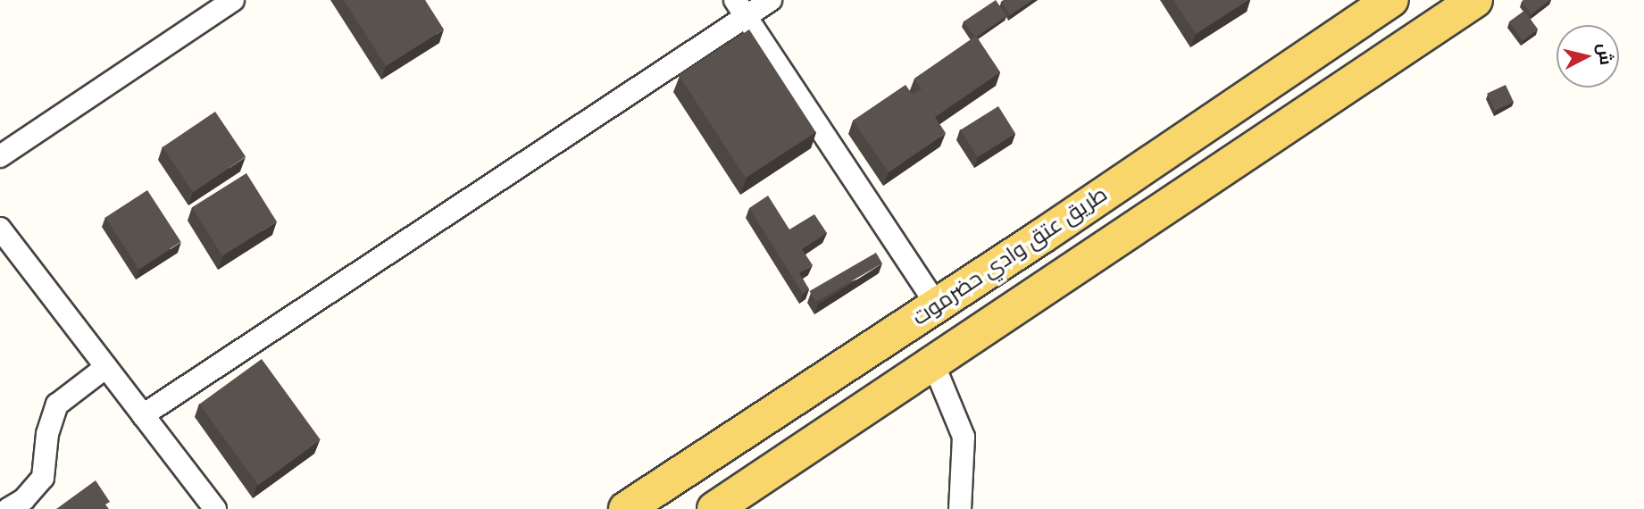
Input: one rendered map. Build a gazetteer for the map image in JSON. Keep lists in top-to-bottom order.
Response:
{
  "streets": {
    "main road": ["طريق عتق وادي حضرموت"]
  },
  "north": "right"
}
